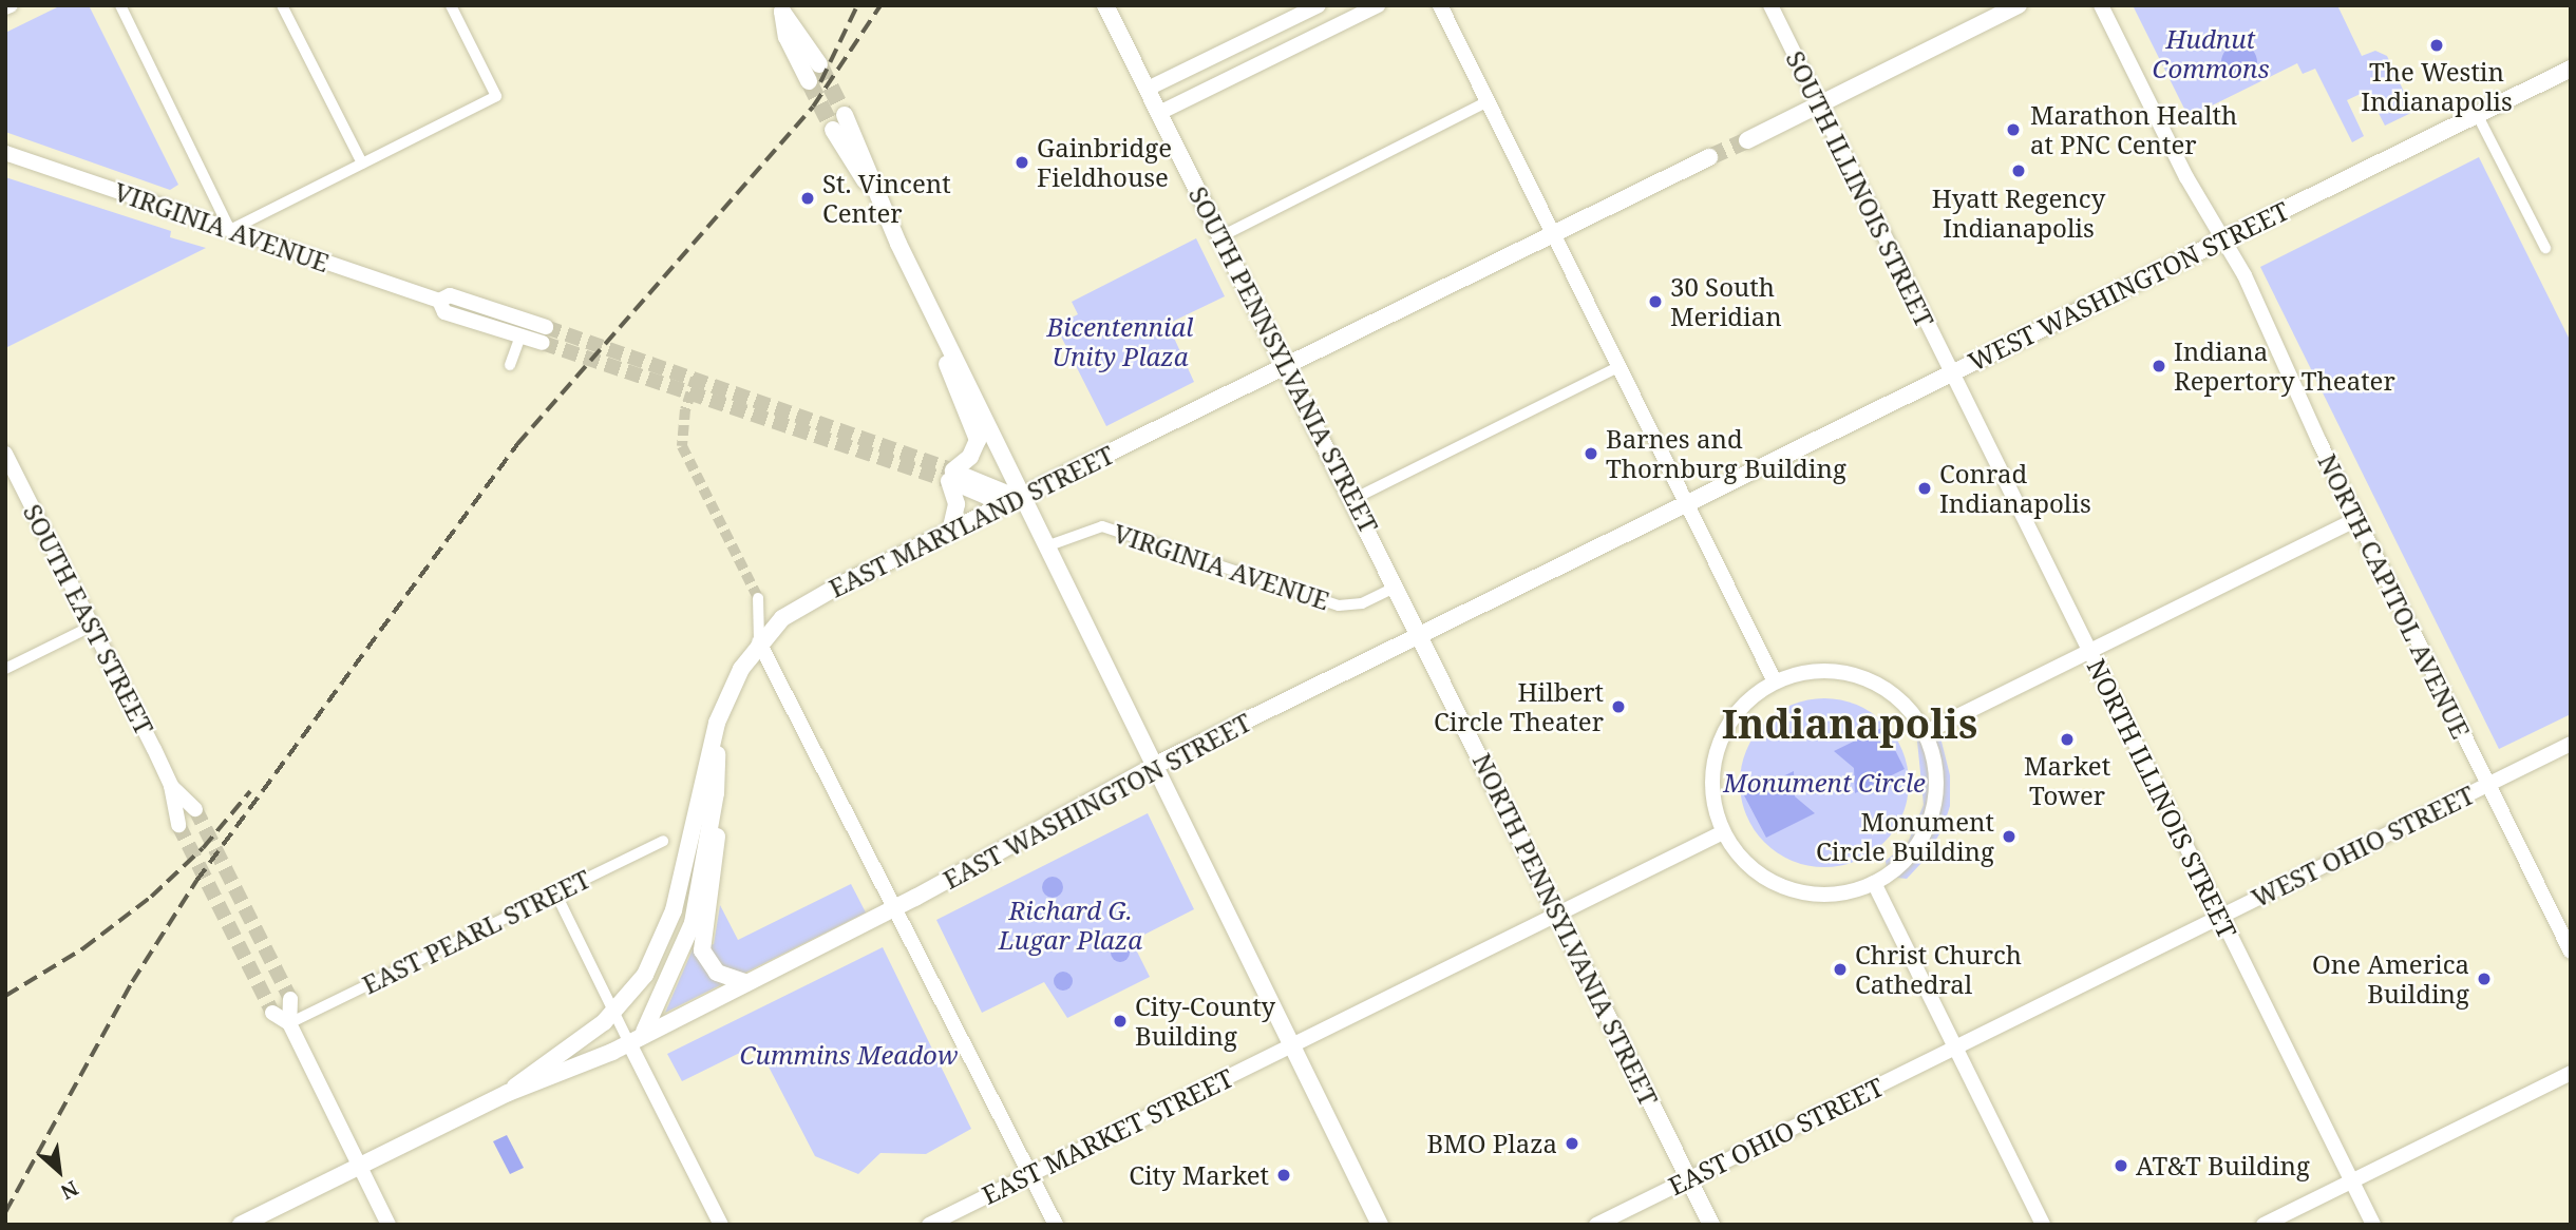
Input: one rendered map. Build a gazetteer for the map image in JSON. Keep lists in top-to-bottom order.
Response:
{
  "streets": {
    "main road": [
      "SOUTH ILLINOIS STREET",
      "VIRGINIA AVENUE",
      "WEST WASHINGTON STREET",
      "SOUTH PENNSYLVANIA STREET",
      "EAST MARYLAND STREET",
      "NORTH CAPITOL AVENUE",
      "SOUTH EAST STREET",
      "NORTH ILLINOIS STREET",
      "EAST WASHINGTON STREET",
      "WEST OHIO STREET",
      "NORTH PENNSYLVANIA STREET",
      "EAST MARKET STREET",
      "EAST OHIO STREET"
    ],
    "street": ["EAST PEARL STREET"]
  },
  "crossings": [
    ["SOUTH ILLINOIS STREET", "WEST WASHINGTON STREET"],
    ["SOUTH ILLINOIS STREET", "NORTH ILLINOIS STREET"],
    ["VIRGINIA AVENUE", "SOUTH PENNSYLVANIA STREET"],
    ["WEST WASHINGTON STREET", "NORTH CAPITOL AVENUE"],
    ["WEST WASHINGTON STREET", "NORTH ILLINOIS STREET"],
    ["WEST WASHINGTON STREET", "EAST WASHINGTON STREET"],
    ["SOUTH PENNSYLVANIA STREET", "EAST MARYLAND STREET"],
    ["SOUTH PENNSYLVANIA STREET", "EAST WASHINGTON STREET"],
    ["SOUTH PENNSYLVANIA STREET", "NORTH PENNSYLVANIA STREET"],
    ["EAST MARYLAND STREET", "EAST WASHINGTON STREET"],
    ["NORTH CAPITOL AVENUE", "WEST OHIO STREET"],
    ["NORTH ILLINOIS STREET", "WEST OHIO STREET"],
    ["EAST WASHINGTON STREET", "NORTH PENNSYLVANIA STREET"],
    ["WEST OHIO STREET", "EAST OHIO STREET"],
    ["NORTH PENNSYLVANIA STREET", "EAST MARKET STREET"],
    ["NORTH PENNSYLVANIA STREET", "EAST OHIO STREET"]
  ],
  "districts": ["Indianapolis"],
  "parks": [
    "Hudnut Commons",
    "Bicentennial Unity Plaza",
    "Monument Circle",
    "Richard G. Lugar Plaza",
    "Cummins Meadow"
  ],
  "places": [
    "The Westin Indianapolis",
    "Marathon Health at PNC Center",
    "Gainbridge Fieldhouse",
    "Hyatt Regency Indianapolis",
    "St. Vincent Center",
    "30 South Meridian",
    "Indiana Repertory Theater",
    "Barnes and Thornburg Building",
    "Conrad Indianapolis",
    "Hilbert Circle Theater",
    "Market Tower",
    "Monument Circle Building",
    "Christ Church Cathedral",
    "One America Building",
    "City-County Building",
    "BMO Plaza",
    "AT&T Building",
    "City Market"
  ],
  "north": "bottom right"
}
